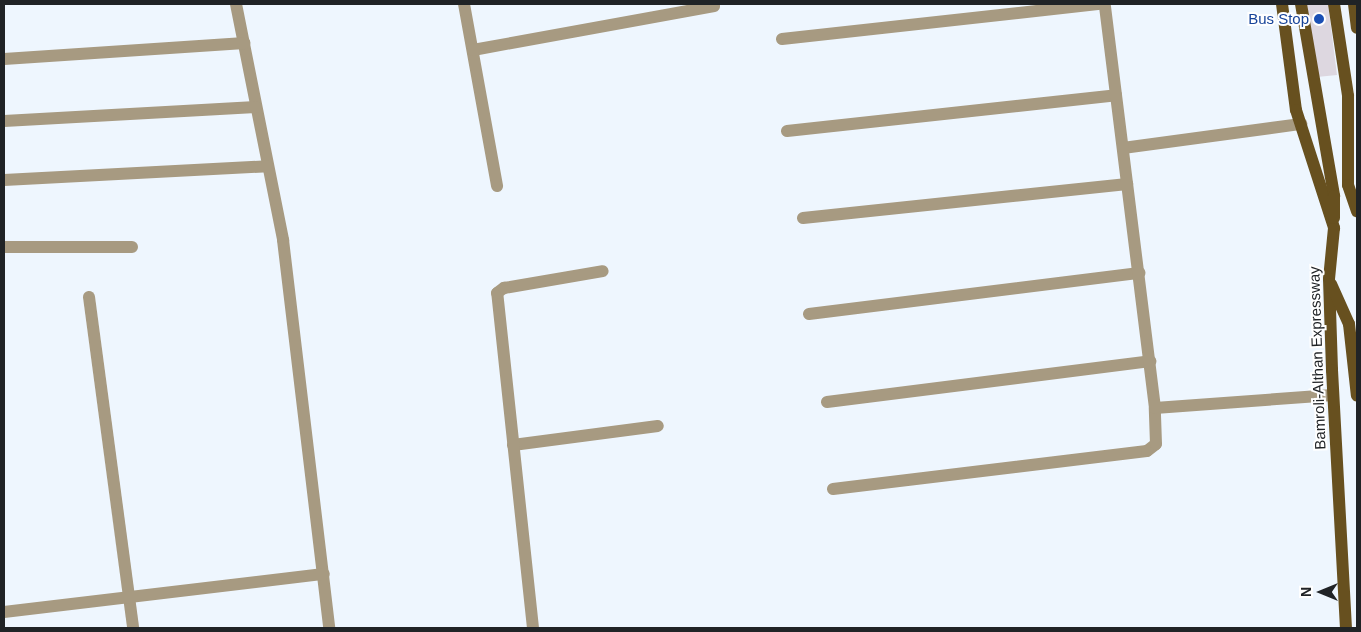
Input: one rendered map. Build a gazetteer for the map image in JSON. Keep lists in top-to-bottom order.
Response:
{
  "streets": {
    "main road": ["Bamroli-Althan Expressway"]
  },
  "places": ["Bus Stop"],
  "north": "left"
}
